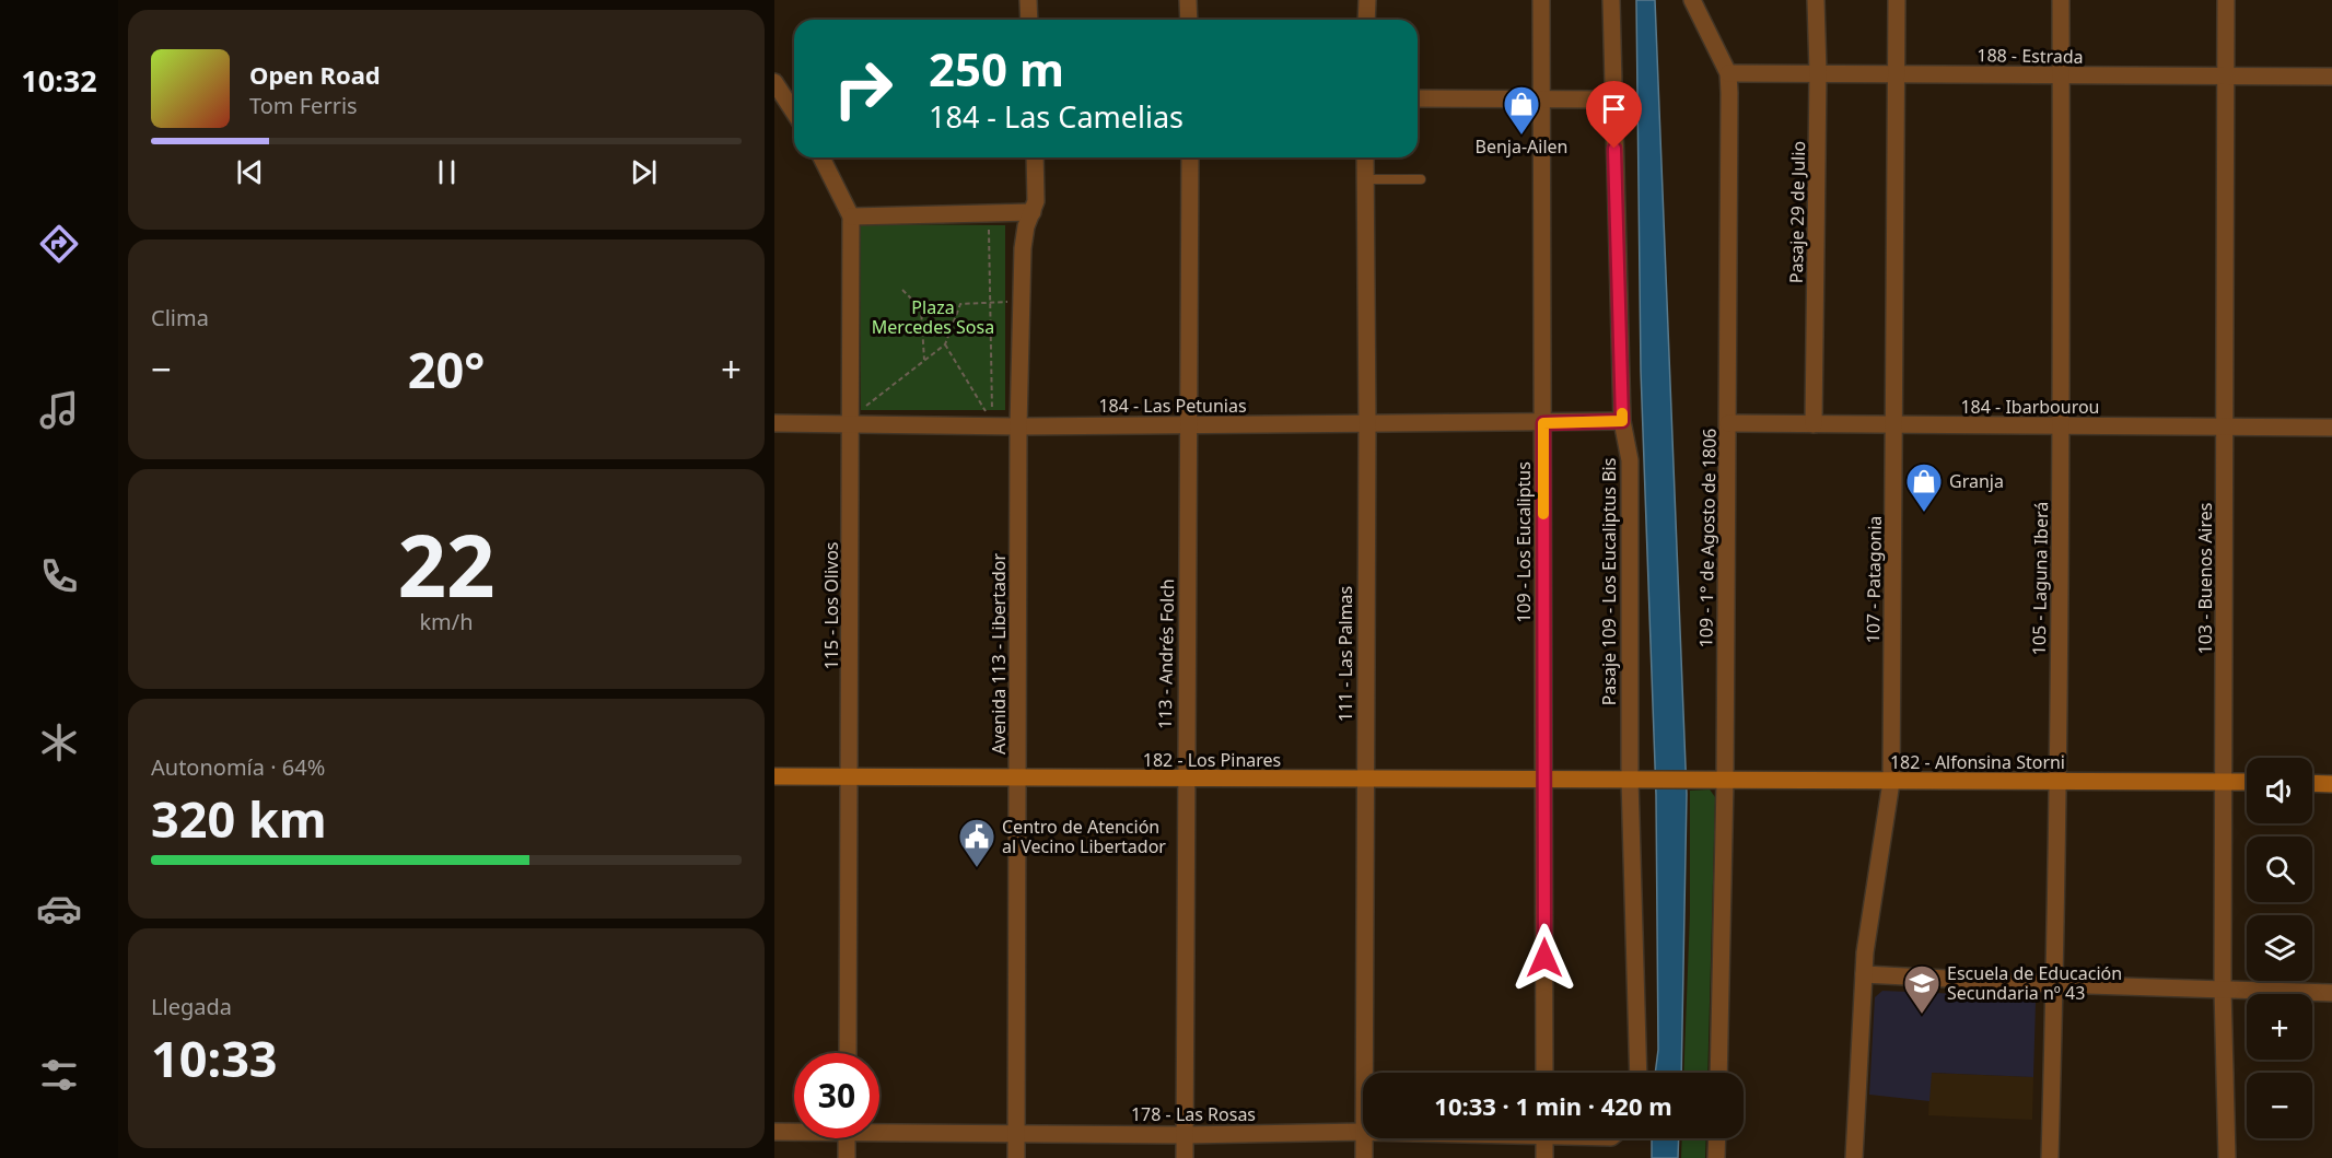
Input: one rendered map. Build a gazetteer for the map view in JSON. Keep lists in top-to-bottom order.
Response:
{
  "streets": {
    "street": [
      "188 - Estrada",
      "Pasaje 29 de Julio",
      "184 - Las Petunias",
      "184 - Ibarbourou",
      "109 - 1° de Agosto de 1806",
      "109 - Los Eucaliptus",
      "105 - Laguna Iberá",
      "103 - Buenos Aires",
      "107 - Patagonia",
      "Pasaje 109 - Los Eucaliptus Bis",
      "115 - Los Olivos",
      "Avenida 113 - Libertador",
      "113 - Andrés Folch",
      "111 - Las Palmas",
      "182 - Los Pinares",
      "182 - Alfonsina Storni",
      "178 - Las Rosas"
    ]
  },
  "crossings": [
    ["188 - Estrada", "Pasaje 29 de Julio"],
    ["188 - Estrada", "109 - 1° de Agosto de 1806"],
    ["188 - Estrada", "105 - Laguna Iberá"],
    ["188 - Estrada", "103 - Buenos Aires"],
    ["188 - Estrada", "107 - Patagonia"],
    ["Pasaje 29 de Julio", "184 - Ibarbourou"],
    ["184 - Las Petunias", "109 - Los Eucaliptus"],
    ["184 - Las Petunias", "Pasaje 109 - Los Eucaliptus Bis"],
    ["184 - Las Petunias", "115 - Los Olivos"],
    ["184 - Las Petunias", "Avenida 113 - Libertador"],
    ["184 - Las Petunias", "113 - Andrés Folch"],
    ["184 - Las Petunias", "111 - Las Palmas"],
    ["184 - Ibarbourou", "109 - 1° de Agosto de 1806"],
    ["184 - Ibarbourou", "105 - Laguna Iberá"],
    ["184 - Ibarbourou", "103 - Buenos Aires"],
    ["184 - Ibarbourou", "107 - Patagonia"],
    ["109 - 1° de Agosto de 1806", "182 - Alfonsina Storni"],
    ["109 - Los Eucaliptus", "182 - Los Pinares"],
    ["105 - Laguna Iberá", "182 - Alfonsina Storni"],
    ["103 - Buenos Aires", "182 - Alfonsina Storni"],
    ["107 - Patagonia", "182 - Alfonsina Storni"],
    ["Pasaje 109 - Los Eucaliptus Bis", "182 - Los Pinares"],
    ["115 - Los Olivos", "182 - Los Pinares"],
    ["Avenida 113 - Libertador", "182 - Los Pinares"],
    ["Avenida 113 - Libertador", "178 - Las Rosas"],
    ["113 - Andrés Folch", "182 - Los Pinares"],
    ["113 - Andrés Folch", "178 - Las Rosas"],
    ["111 - Las Palmas", "182 - Los Pinares"],
    ["182 - Los Pinares", "182 - Alfonsina Storni"]
  ],
  "parks": ["Plaza Mercedes Sosa"],
  "places": {
    "shop": ["Benja-Ailen", "Granja"],
    "public building": ["Centro de Atención al Vecino Libertador"],
    "school or university": ["Escuela de Educación Secundaria nº 43"]
  },
  "page": {
    "tabs": "10:32",
    "turn": ["250 m", "184 - Las Camelias"],
    "song": ["Open Road", "Tom Ferris"],
    "tile": [
      "Clima",
      ["22", "km/h"],
      ["Autonomía · 64%", "320 km"],
      ["Llegada", "10:33"]
    ],
    "heat": ["−", "20°", "+"],
    "map_buttons": ["+", "−"],
    "limit": "30",
    "trip": "10:33 · 1 min · 420 m"
  }
}
